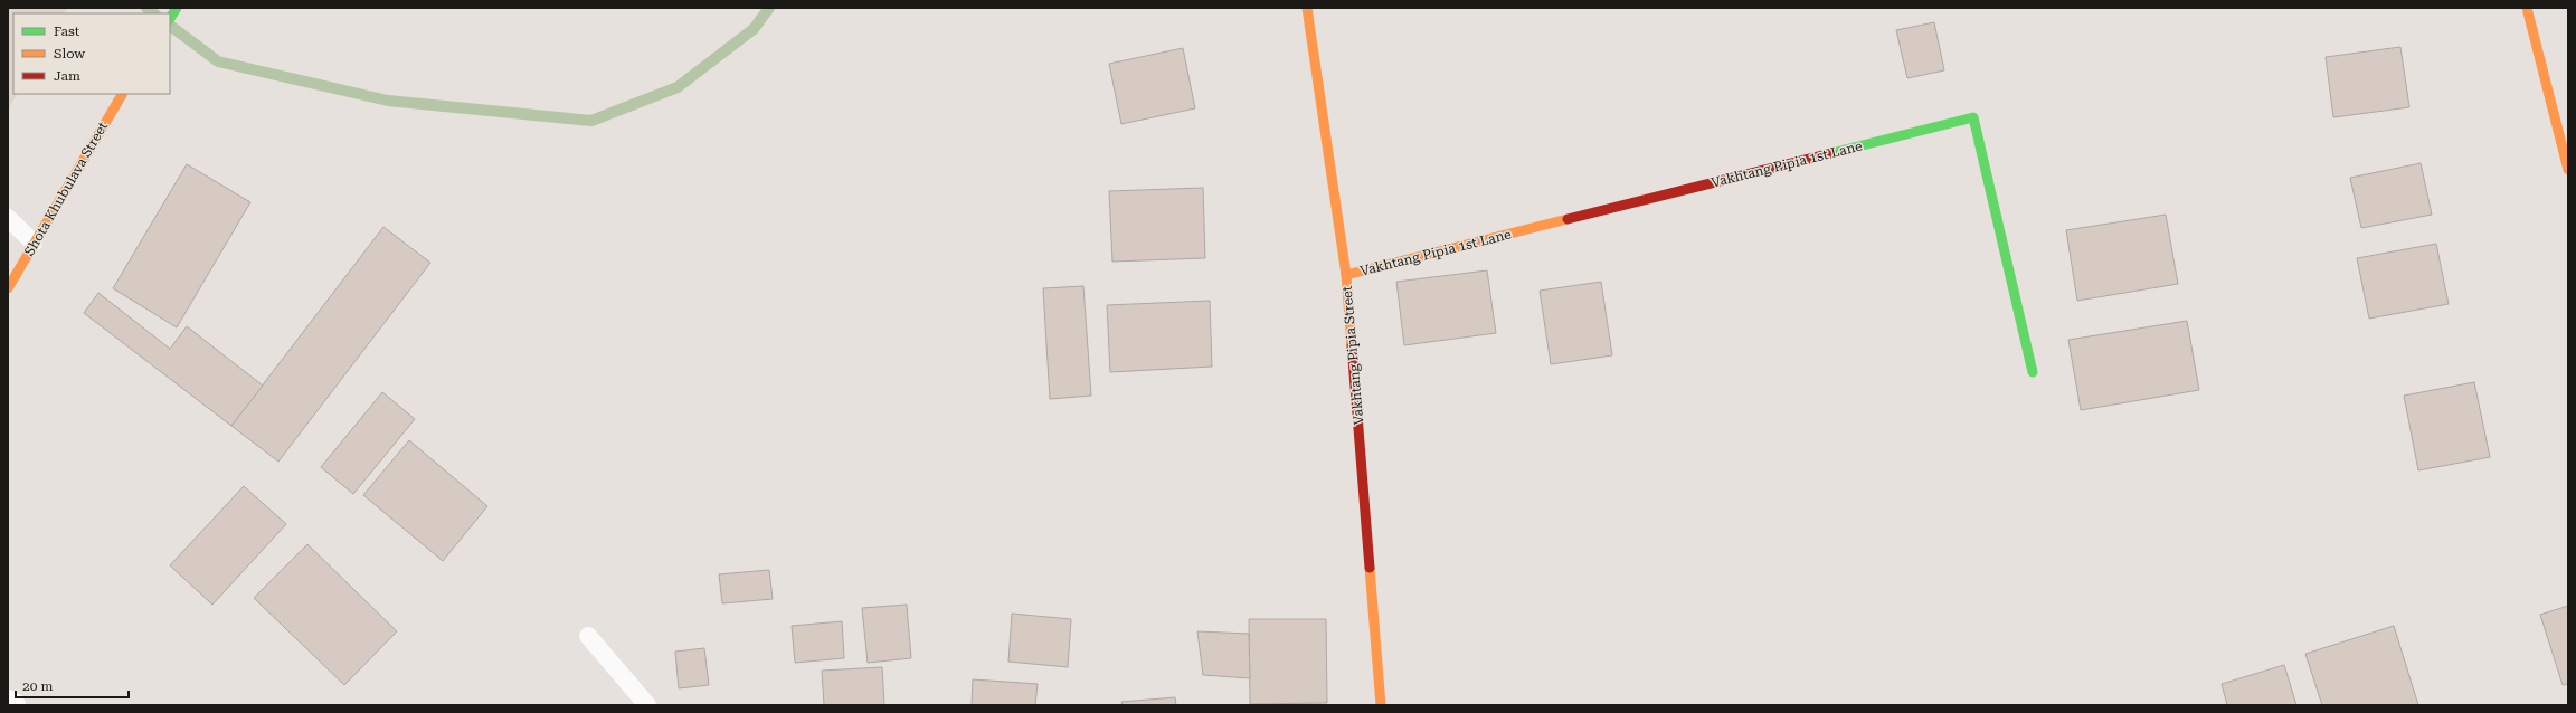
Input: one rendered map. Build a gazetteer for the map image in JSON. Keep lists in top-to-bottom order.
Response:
{
  "streets": {
    "street": ["Vakhtang Pipia 1st Lane", "Shota Khubulava Street", "Vakhtang Pipia Street"]
  },
  "crossings": [
    ["Vakhtang Pipia 1st Lane", "Vakhtang Pipia Street"]
  ],
  "legend": ["Fast", "Slow", "Jam"],
  "scale_bar": "20 m"
}
